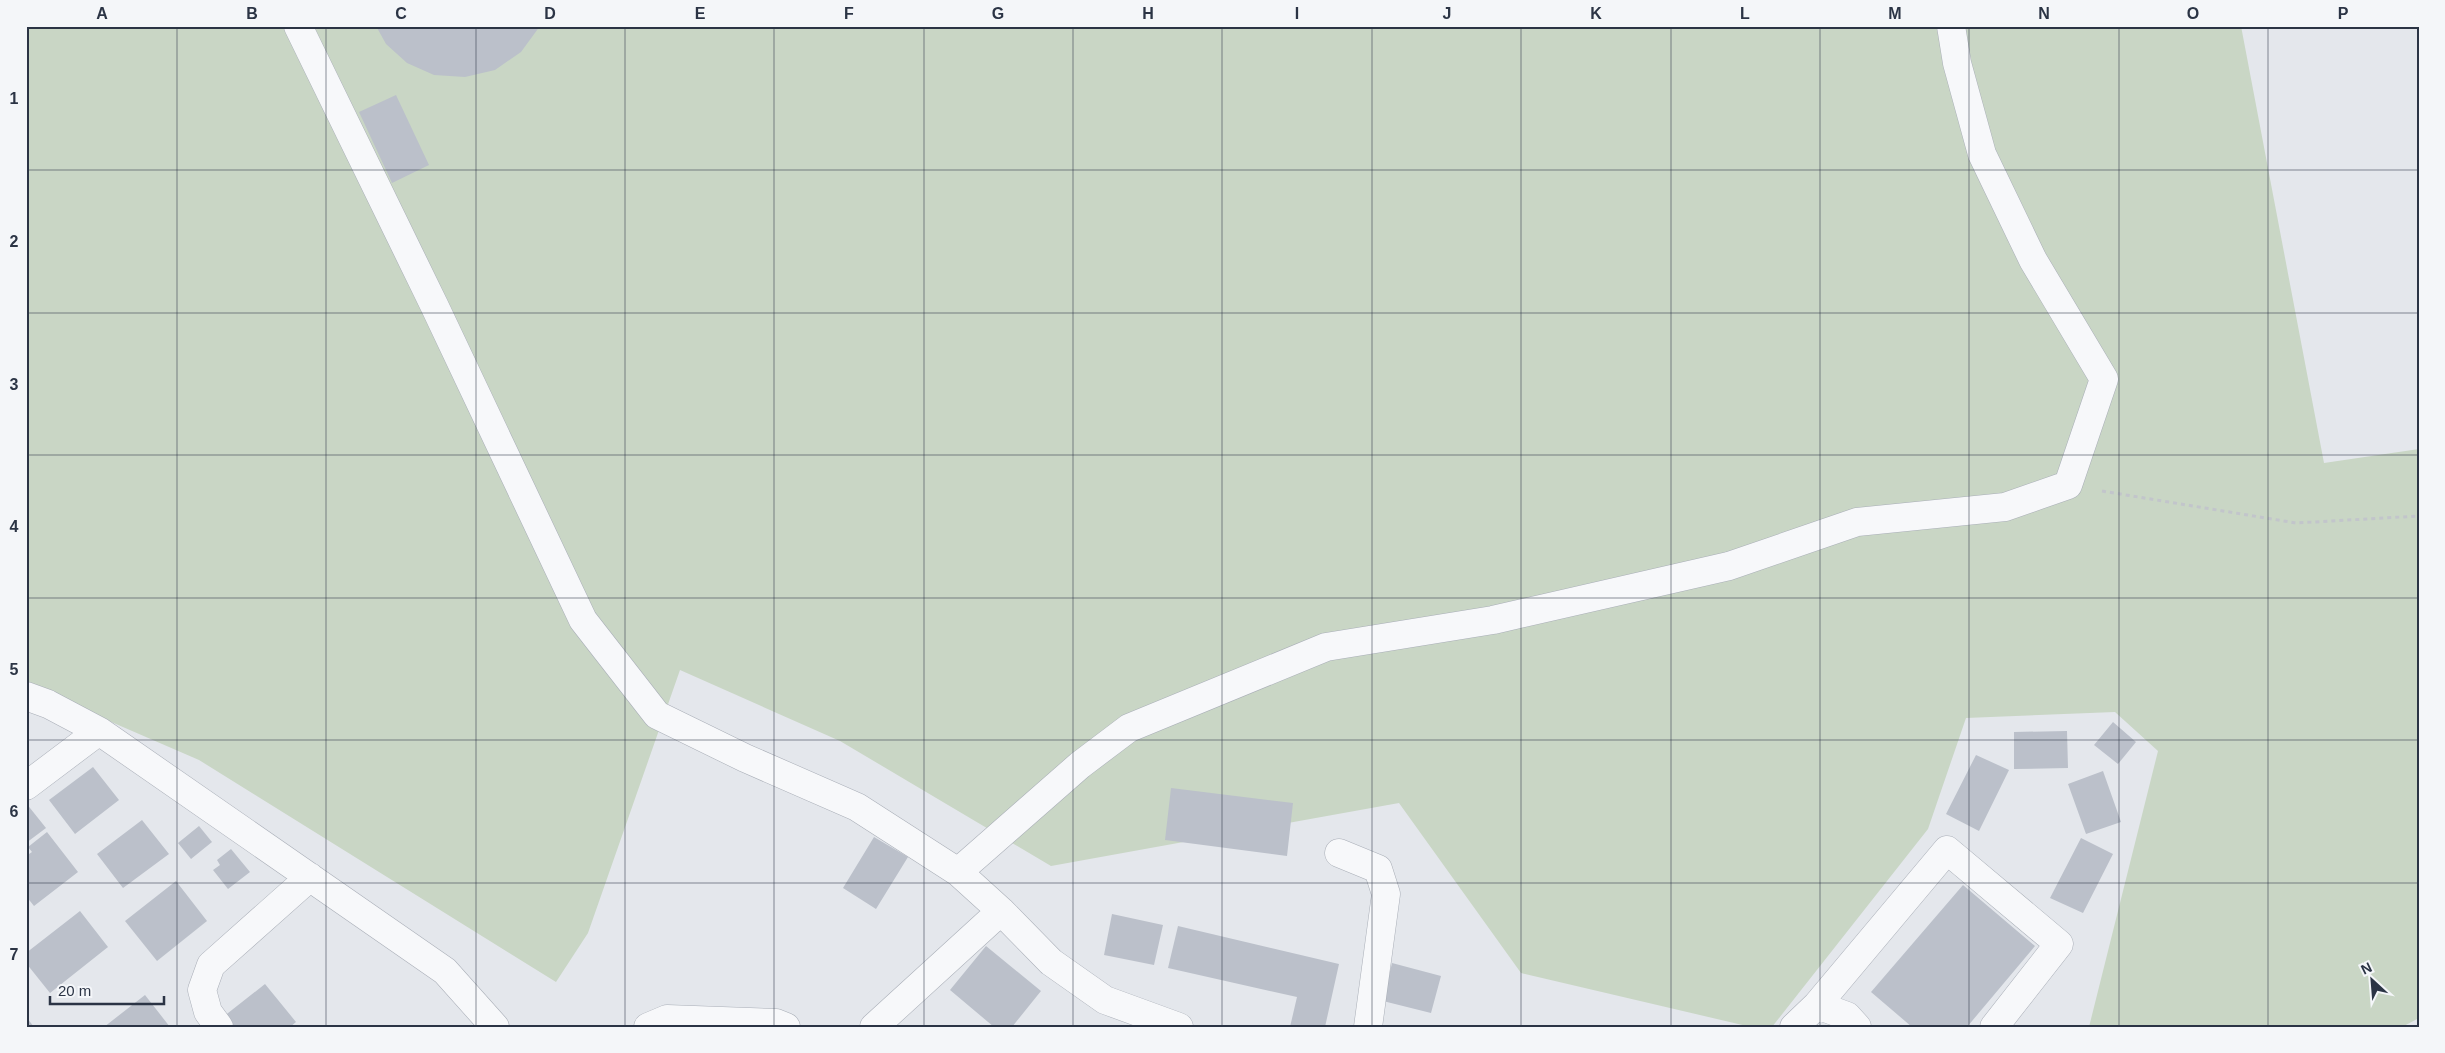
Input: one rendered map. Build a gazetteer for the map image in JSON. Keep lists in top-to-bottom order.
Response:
{
  "scale_bar": "20 m",
  "north": "top left",
  "grid": {
    "columns": [
      "A",
      "B",
      "C",
      "D",
      "E",
      "F",
      "G",
      "H",
      "I",
      "J",
      "K",
      "L",
      "M",
      "N",
      "O",
      "P"
    ],
    "rows": [
      "1",
      "2",
      "3",
      "4",
      "5",
      "6",
      "7"
    ]
  }
}
